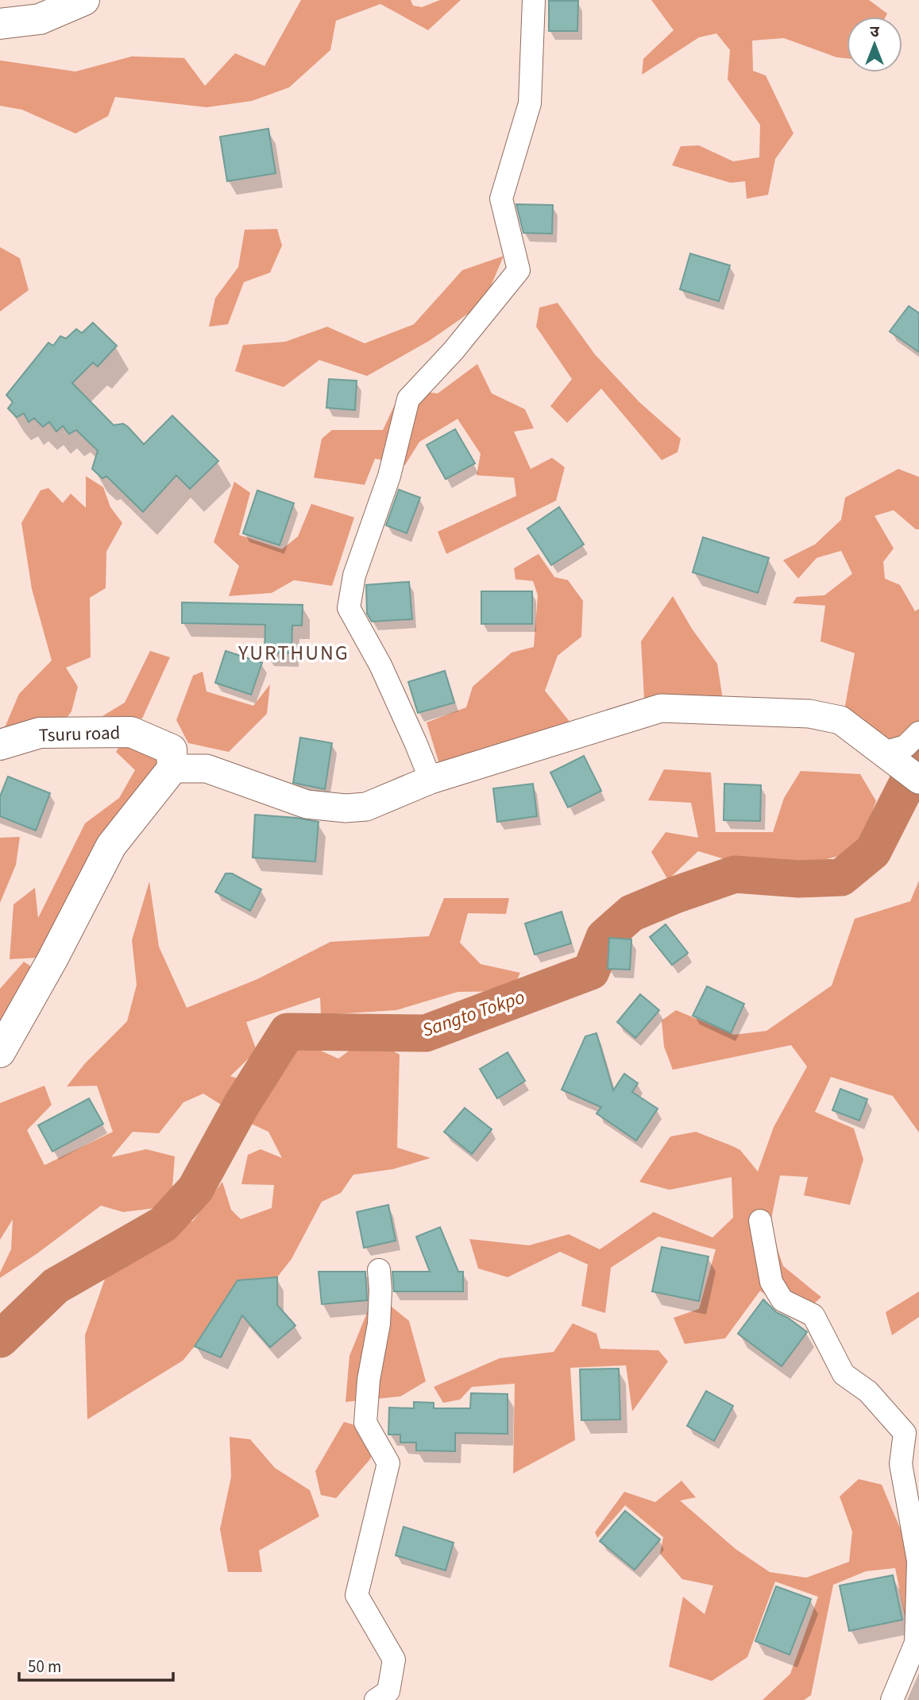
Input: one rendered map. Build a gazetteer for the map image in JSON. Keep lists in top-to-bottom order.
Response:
{
  "streets": {
    "main road": ["Tsuru road"]
  },
  "districts": ["YURTHUNG"],
  "water": ["Sangto Tokpo"],
  "scale_bar": "50 m",
  "north": "top"
}
